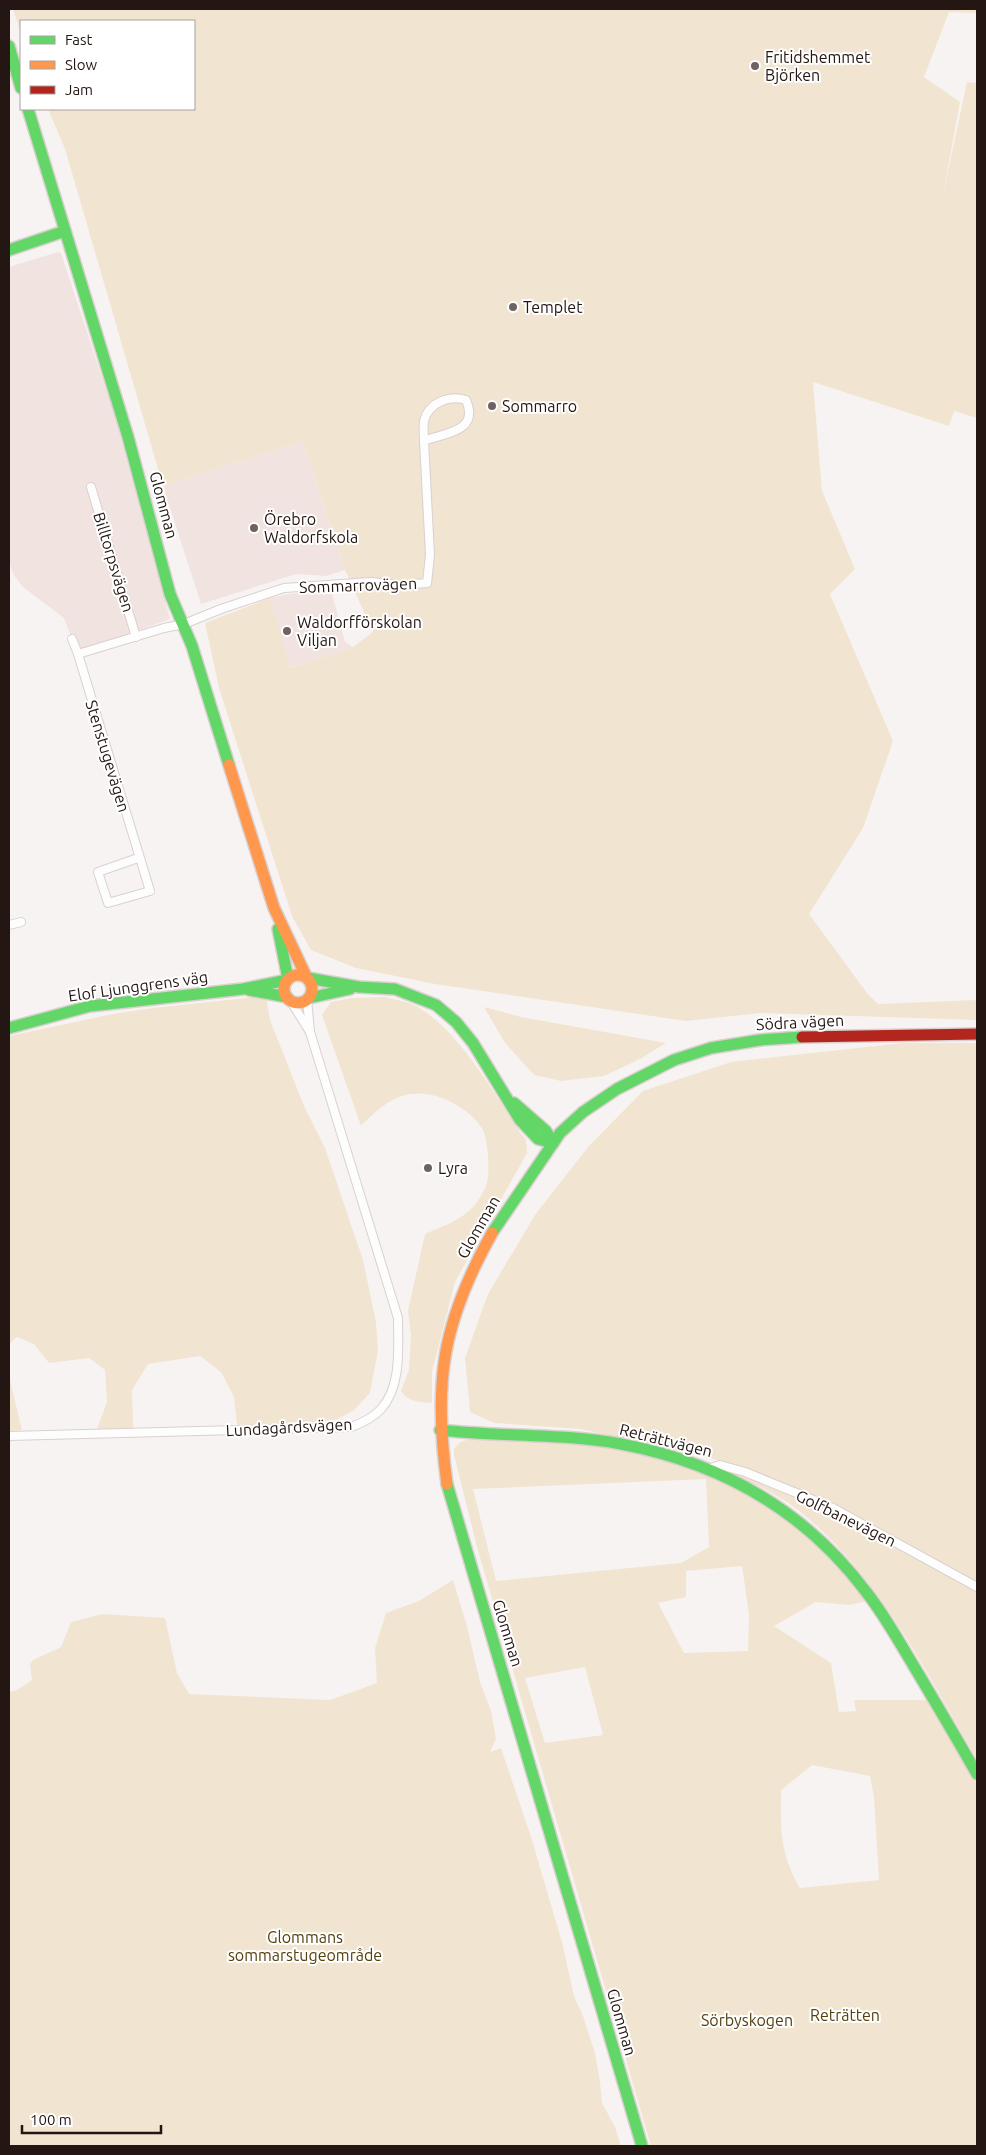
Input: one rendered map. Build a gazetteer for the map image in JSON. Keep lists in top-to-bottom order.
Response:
{
  "streets": {
    "street": [
      "Glomman",
      "Billtorpsvägen",
      "Sommarrovägen",
      "Stenstugevägen",
      "Elof Ljunggrens väg",
      "Södra vägen",
      "Lundagårdsvägen",
      "Reträttvägen",
      "Golfbanevägen"
    ]
  },
  "crossings": [
    ["Glomman", "Sommarrovägen"],
    ["Glomman", "Elof Ljunggrens väg"],
    ["Glomman", "Södra vägen"],
    ["Glomman", "Lundagårdsvägen"],
    ["Glomman", "Reträttvägen"],
    ["Elof Ljunggrens väg", "Lundagårdsvägen"],
    ["Reträttvägen", "Golfbanevägen"]
  ],
  "parks": ["Glommans sommarstugeområde", "Reträtten", "Sörbyskogen"],
  "places": [
    "Fritidshemmet Björken",
    "Templet",
    "Sommarro",
    "Örebro Waldorfskola",
    "Waldorfförskolan Viljan",
    "Lyra"
  ],
  "legend": ["Fast", "Slow", "Jam"],
  "scale_bar": "100 m"
}
